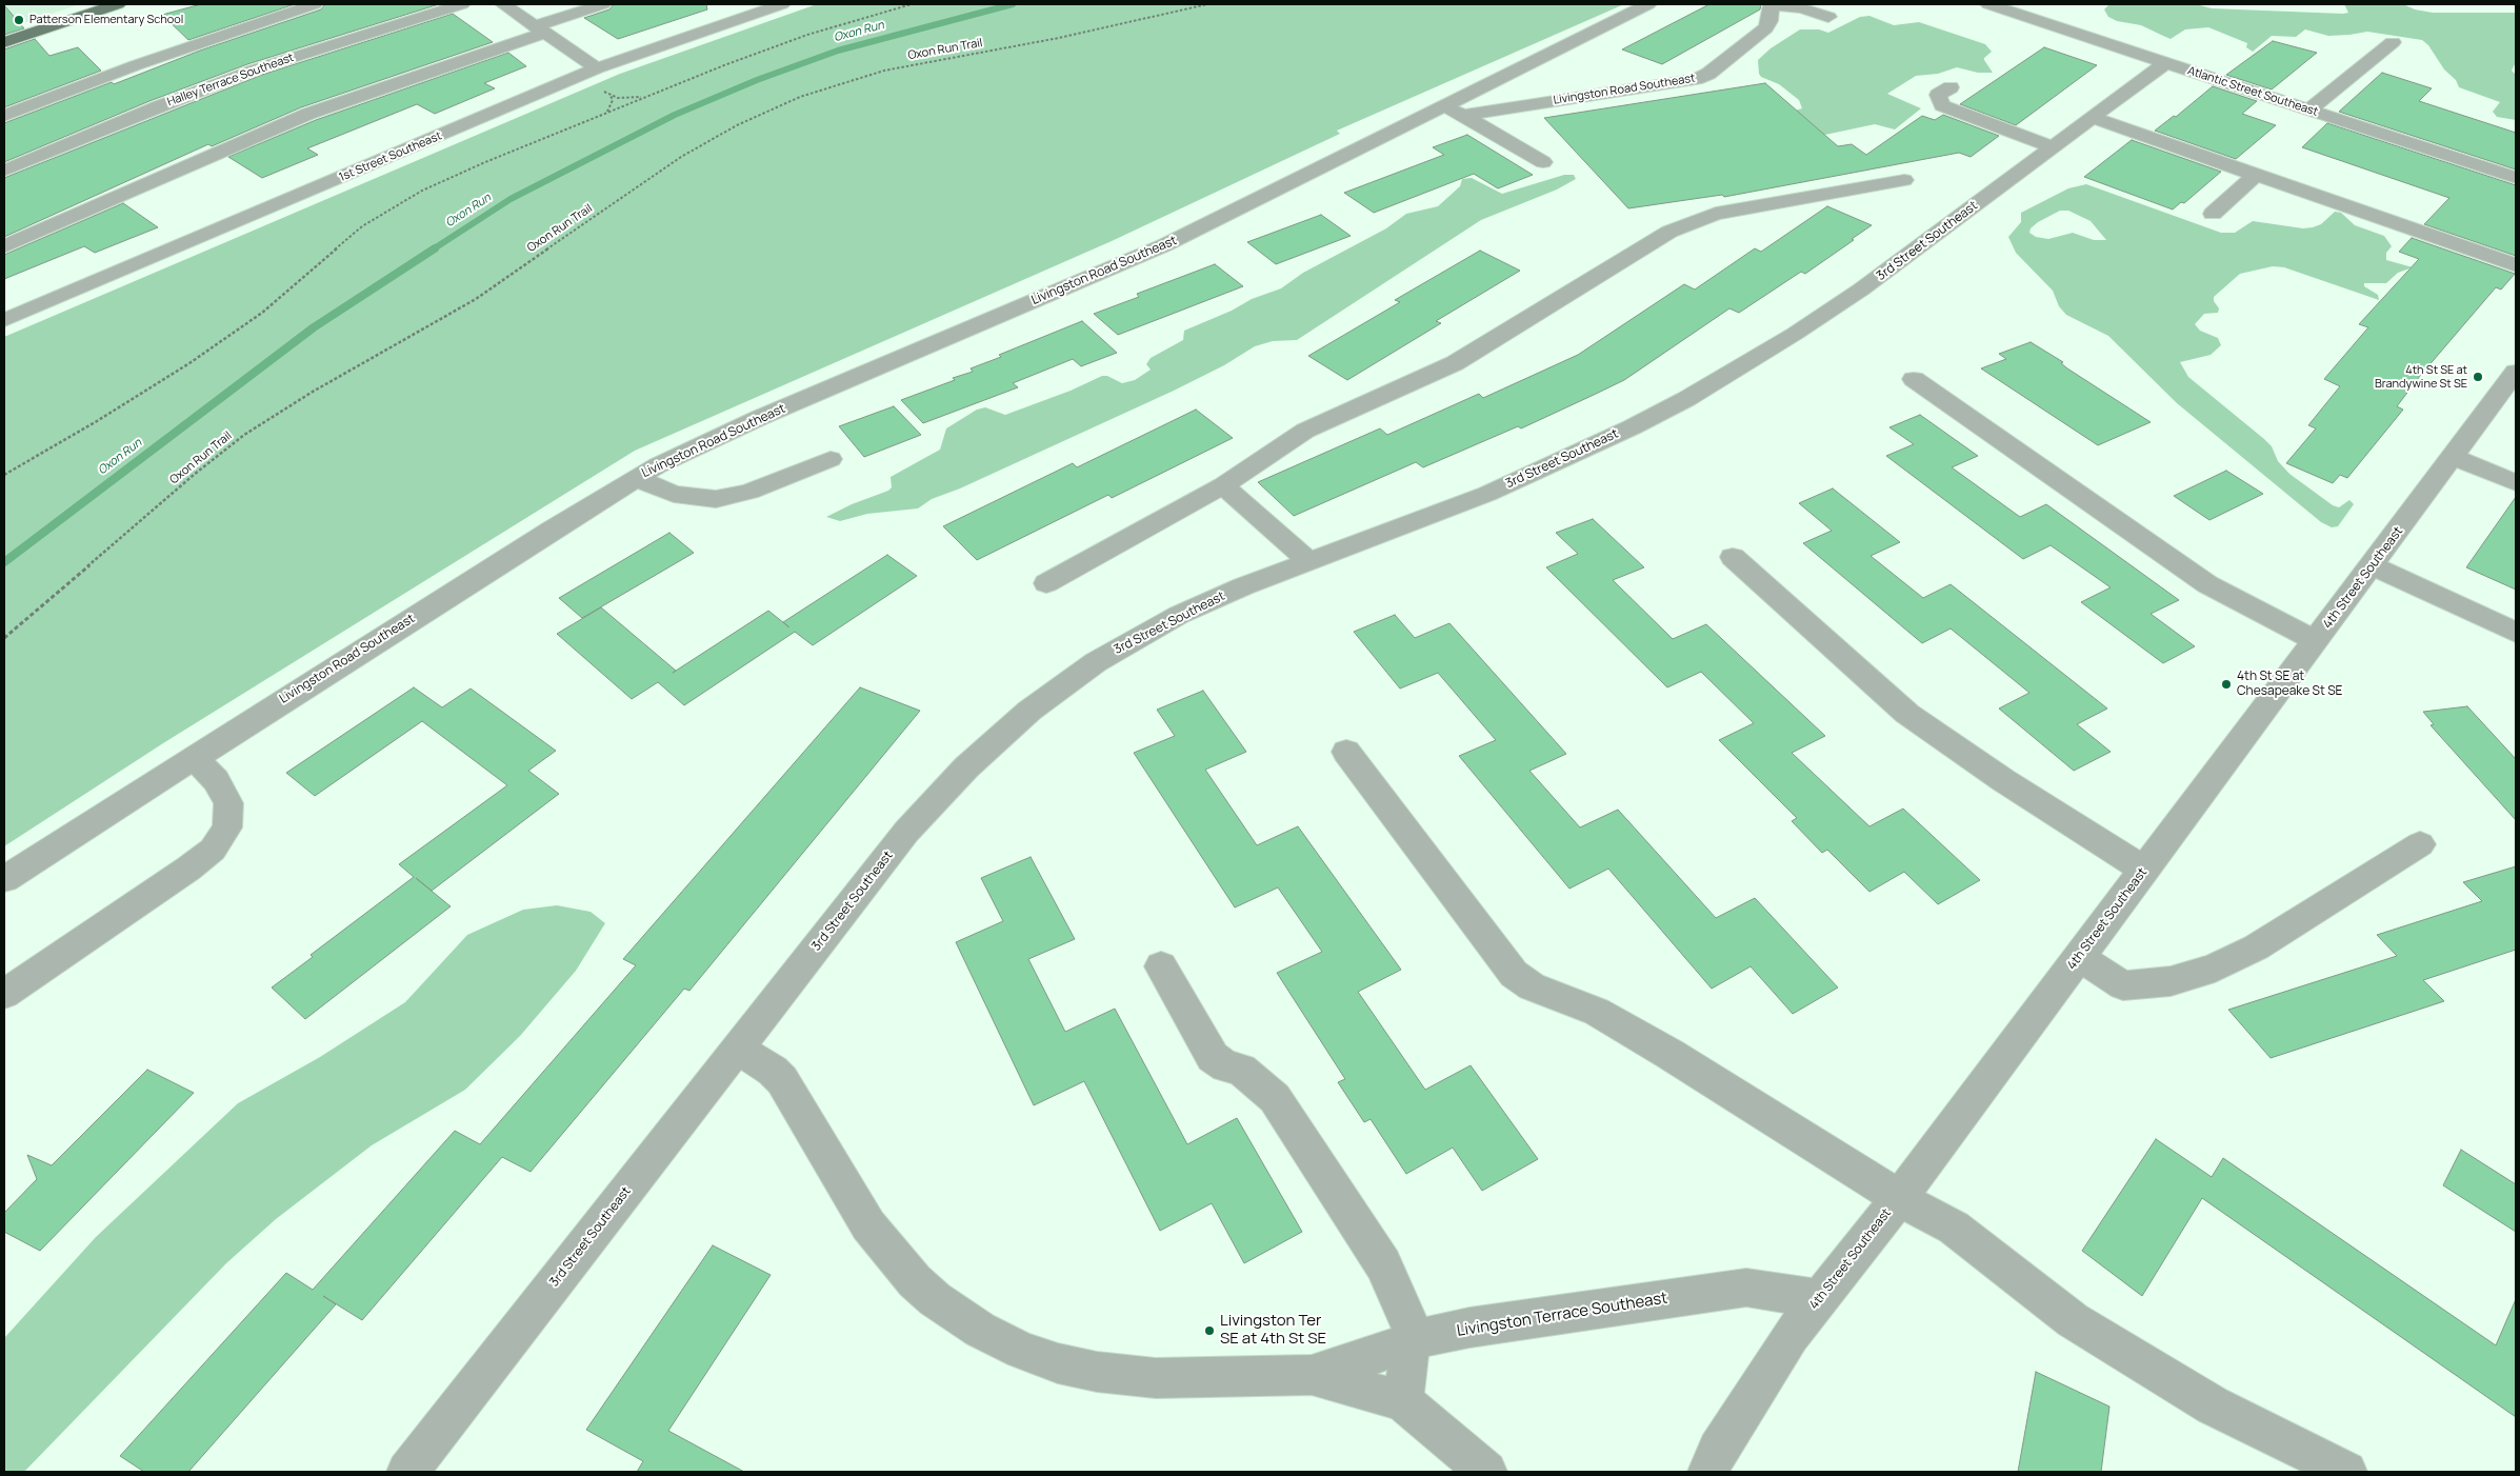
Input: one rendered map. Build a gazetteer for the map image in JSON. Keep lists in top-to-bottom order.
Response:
{
  "streets": {
    "street": [
      "Halley Terrace Southeast",
      "Livingston Road Southeast",
      "Atlantic Street Southeast",
      "1st Street Southeast",
      "3rd Street Southeast",
      "4th Street Southeast",
      "Livingston Terrace Southeast"
    ],
    "path": ["Oxon Run Trail"]
  },
  "crossings": [
    ["Atlantic Street Southeast", "3rd Street Southeast"],
    ["3rd Street Southeast", "Livingston Terrace Southeast"],
    ["4th Street Southeast", "Livingston Terrace Southeast"]
  ],
  "water": ["Oxon Run"],
  "places": [
    "Patterson Elementary School",
    "4th St SE at Brandywine St SE",
    "4th St SE at Chesapeake St SE",
    "Livingston Ter SE at 4th St SE"
  ]
}
